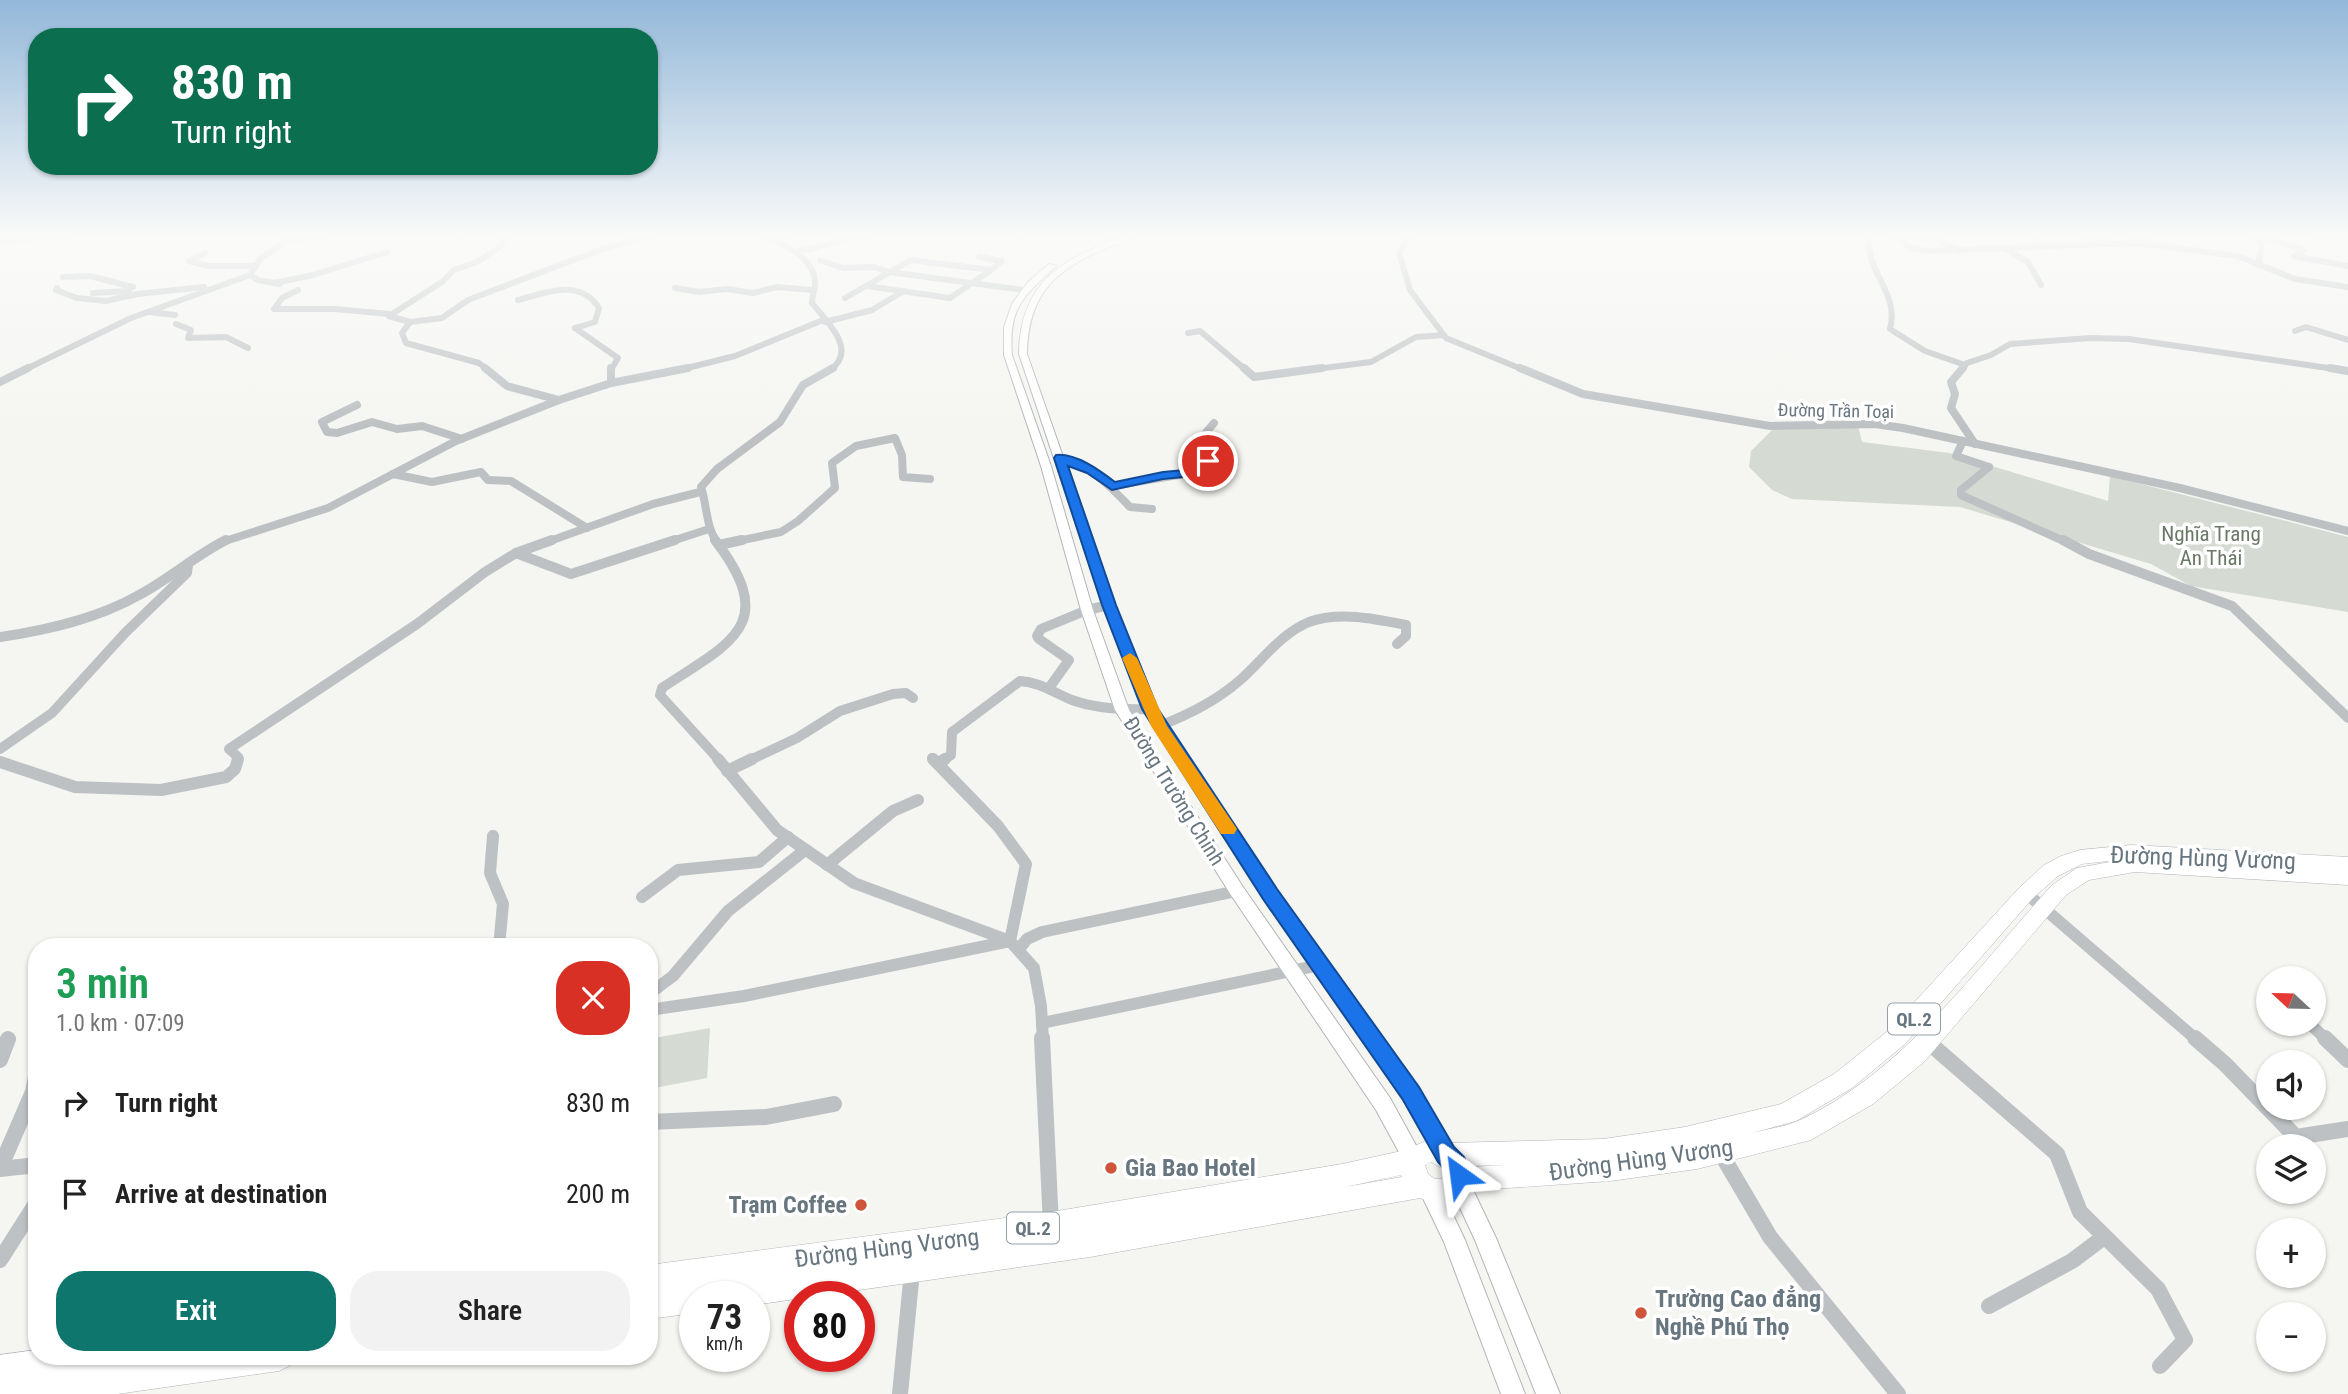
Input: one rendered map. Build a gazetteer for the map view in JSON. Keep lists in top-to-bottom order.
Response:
{
  "streets": {
    "highway": ["Đường Hùng Vương", "QL.2"],
    "main road": ["Đường Trường Chinh"],
    "street": ["Đường Trần Toại"]
  },
  "crossings": [
    ["Đường Trường Chinh", "Đường Hùng Vương"],
    ["Đường Trường Chinh", "QL.2"],
    ["Đường Hùng Vương", "QL.2"]
  ],
  "parks": ["Nghĩa Trang An Thái"],
  "places": ["Gia Bao Hotel", "Trạm Coffee", "Trường Cao đẳng Nghề Phú Thọ"],
  "north": "left",
  "page": {
    "turn": ["830 m", "Turn right"],
    "heading": ["3 min", "1.0 km · 07:09"],
    "map_buttons": ["+", "−"],
    "list": [
      {
        "name": "Turn right",
        "value": "830 m"
      },
      {
        "name": "Arrive at destination",
        "value": "200 m"
      }
    ],
    "buttons": ["Exit", "Share"],
    "speed": "73 km/h",
    "limit": "80"
  }
}
